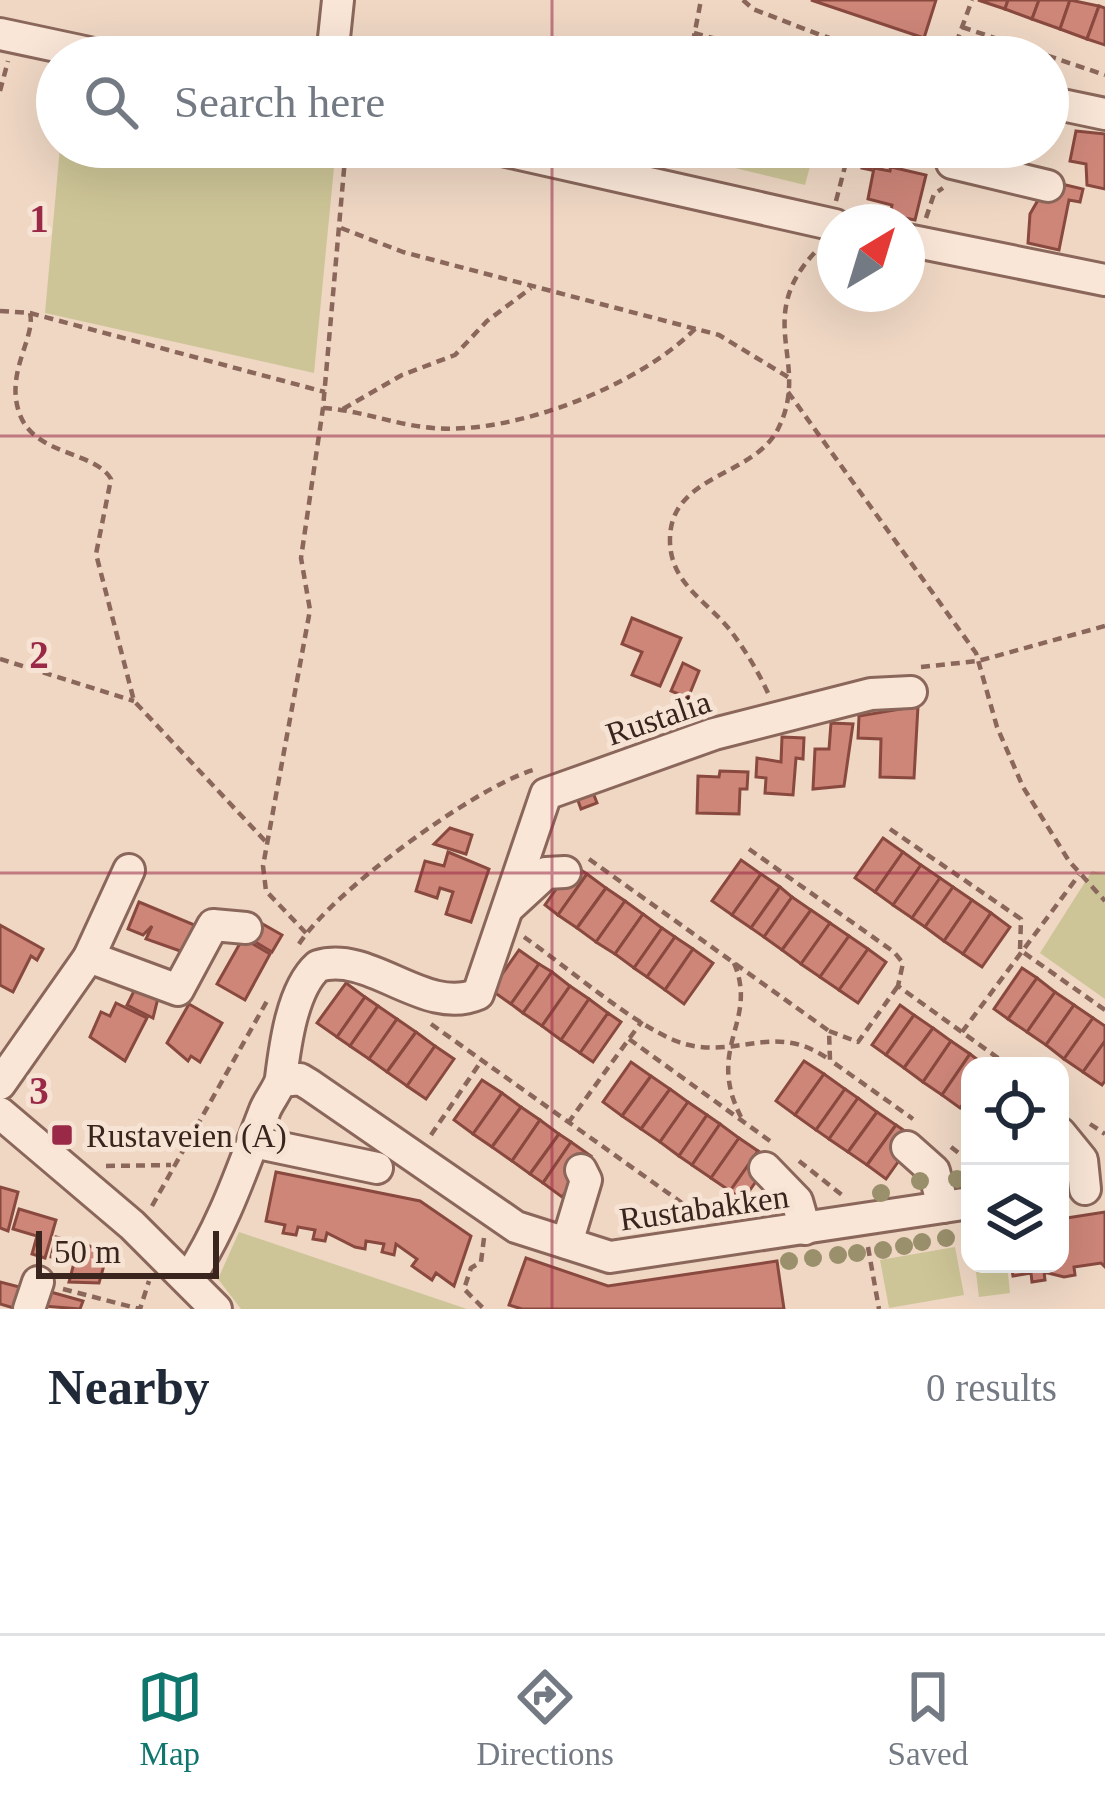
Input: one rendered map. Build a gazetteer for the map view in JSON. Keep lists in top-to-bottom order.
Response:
{
  "streets": {
    "street": ["Rustalia", "Rustabakken"]
  },
  "places": {
    "transit": ["Rustaveien (A)"]
  },
  "scale_bar": "50 m",
  "north": "top right",
  "page": {
    "search": "Search here",
    "scale": "50 m",
    "heading": ["Nearby", "0 results"],
    "nav": ["Map", "Directions", "Saved"]
  },
  "grid": {
    "rows": ["1", "2", "3"]
  }
}
